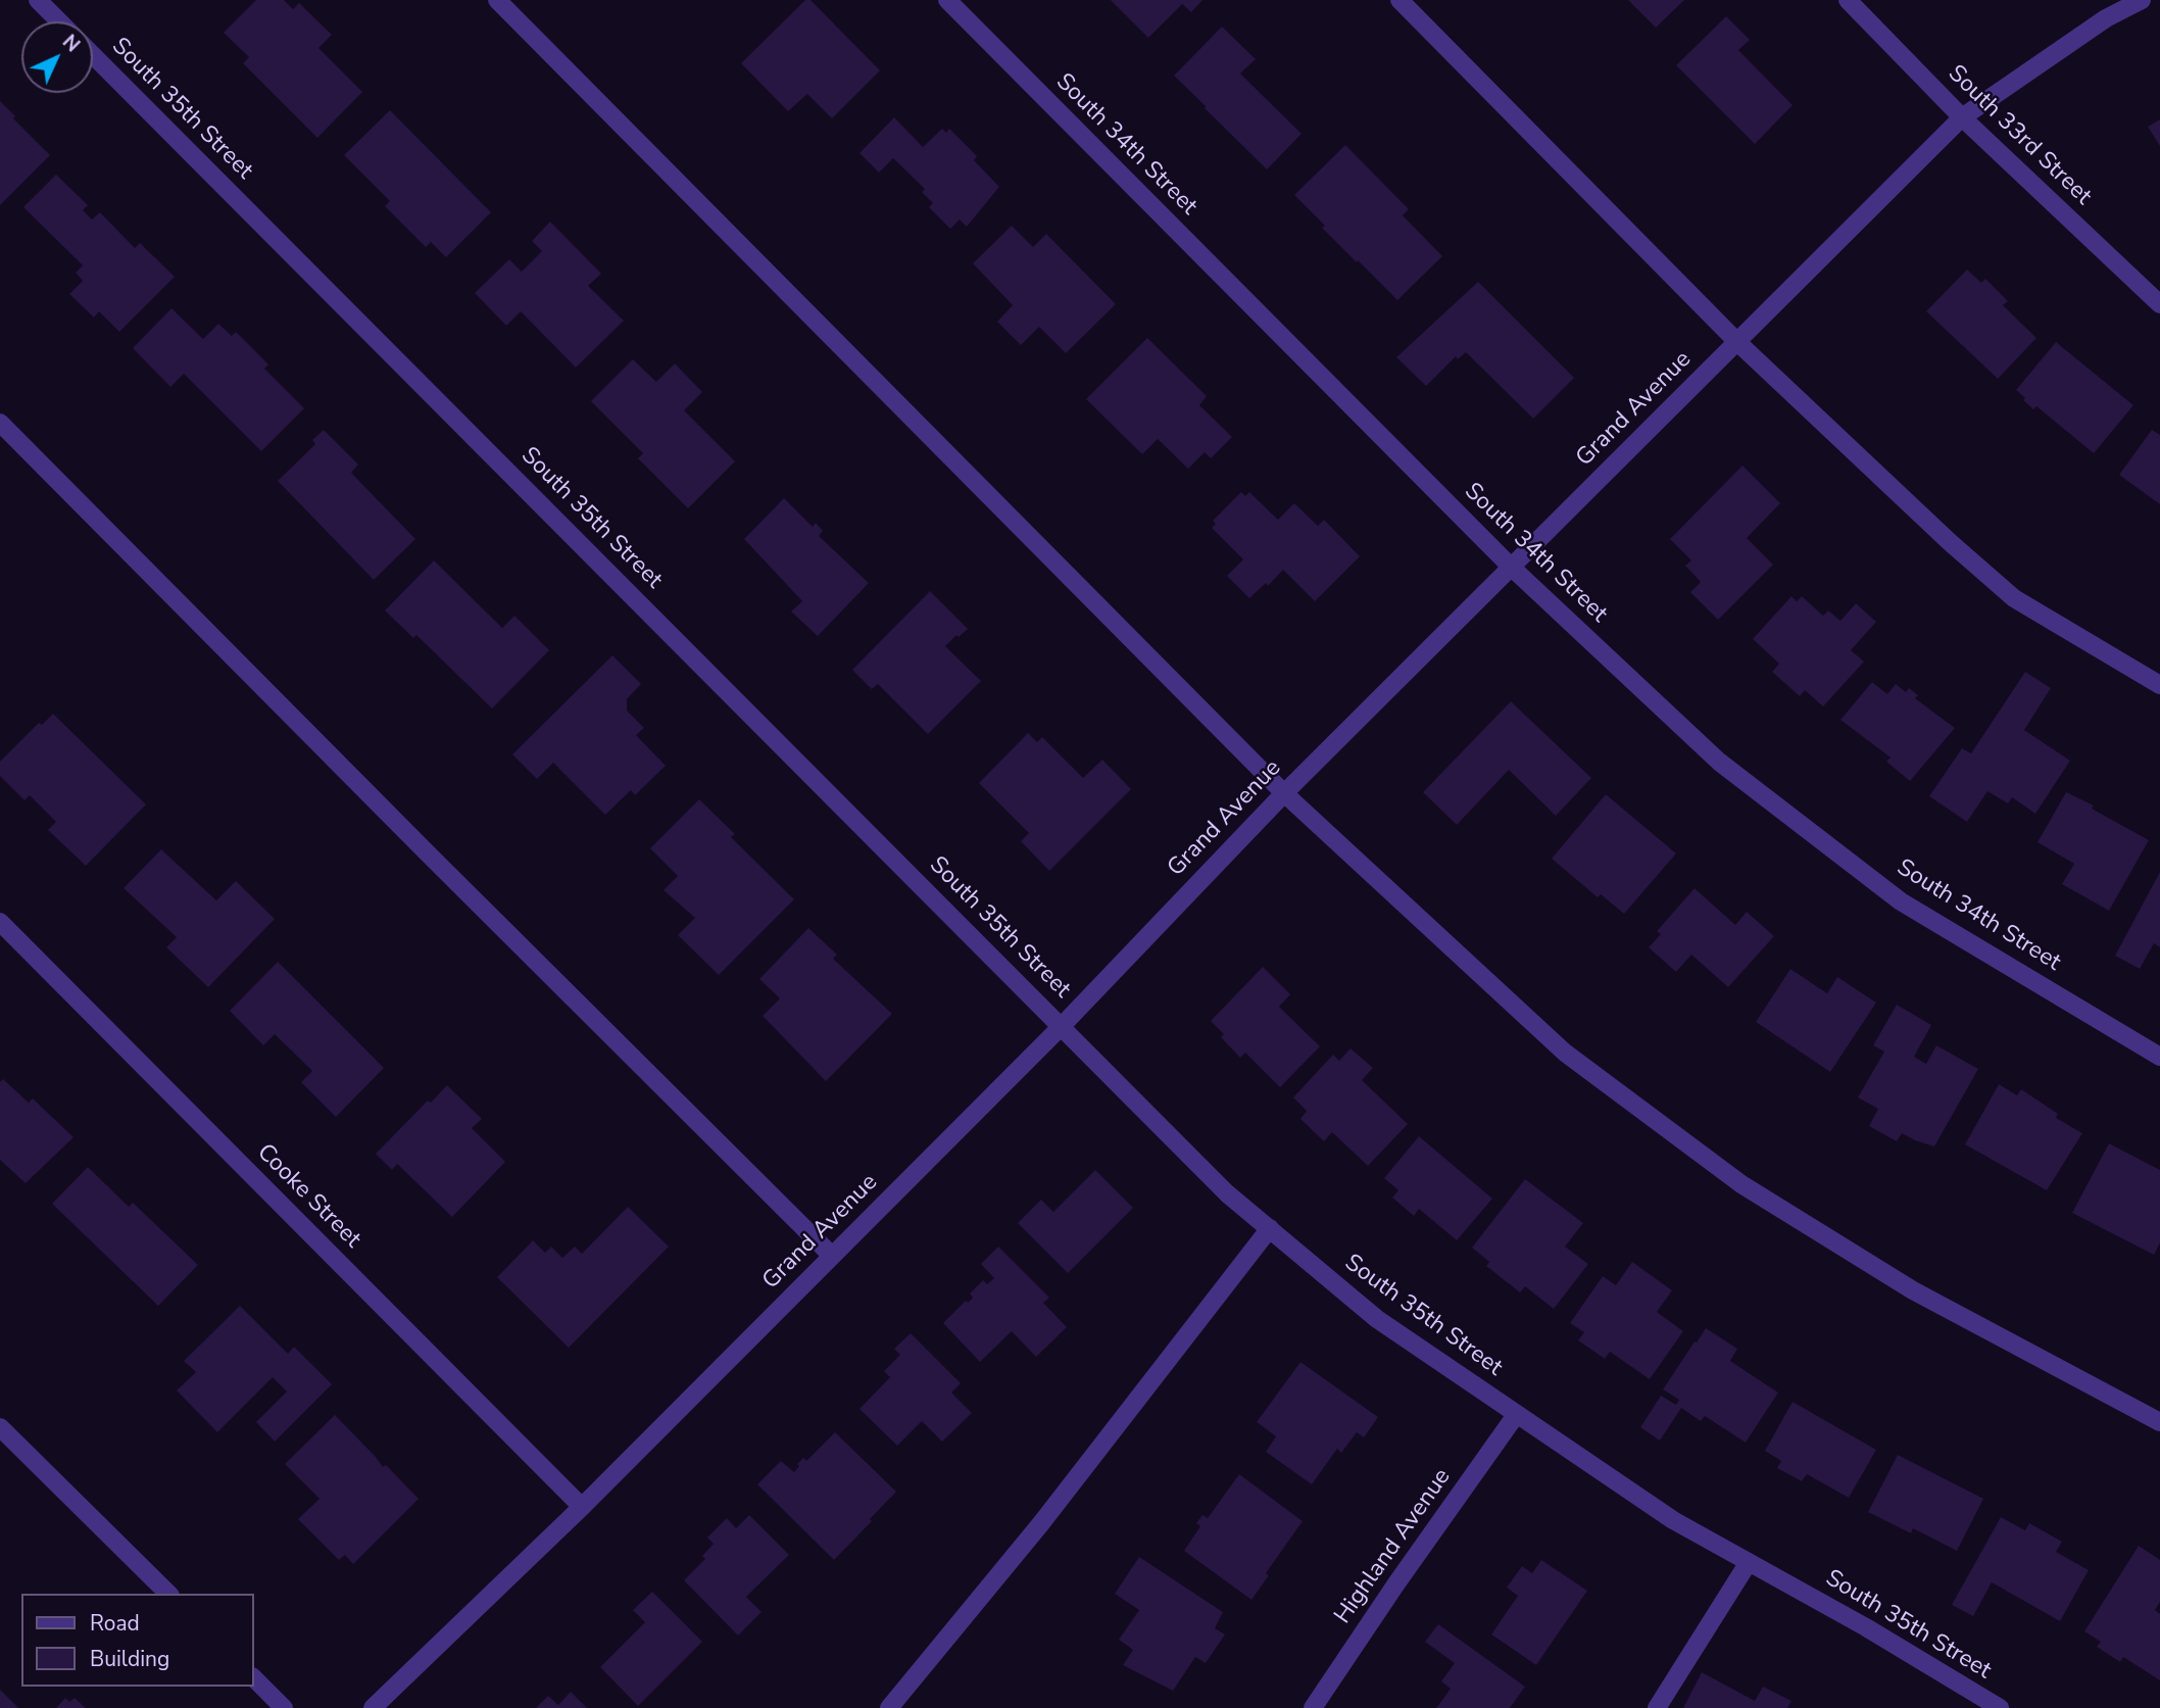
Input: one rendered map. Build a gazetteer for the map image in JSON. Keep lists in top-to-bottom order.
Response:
{
  "streets": {
    "street": [
      "South 35th Street",
      "South 33rd Street",
      "South 34th Street",
      "Grand Avenue",
      "Cooke Street",
      "Highland Avenue"
    ]
  },
  "crossings": [
    ["South 35th Street", "Grand Avenue"],
    ["South 35th Street", "Highland Avenue"],
    ["South 33rd Street", "Grand Avenue"],
    ["South 34th Street", "Grand Avenue"],
    ["Grand Avenue", "Cooke Street"]
  ],
  "legend": ["Road", "Building"],
  "north": "top right"
}
